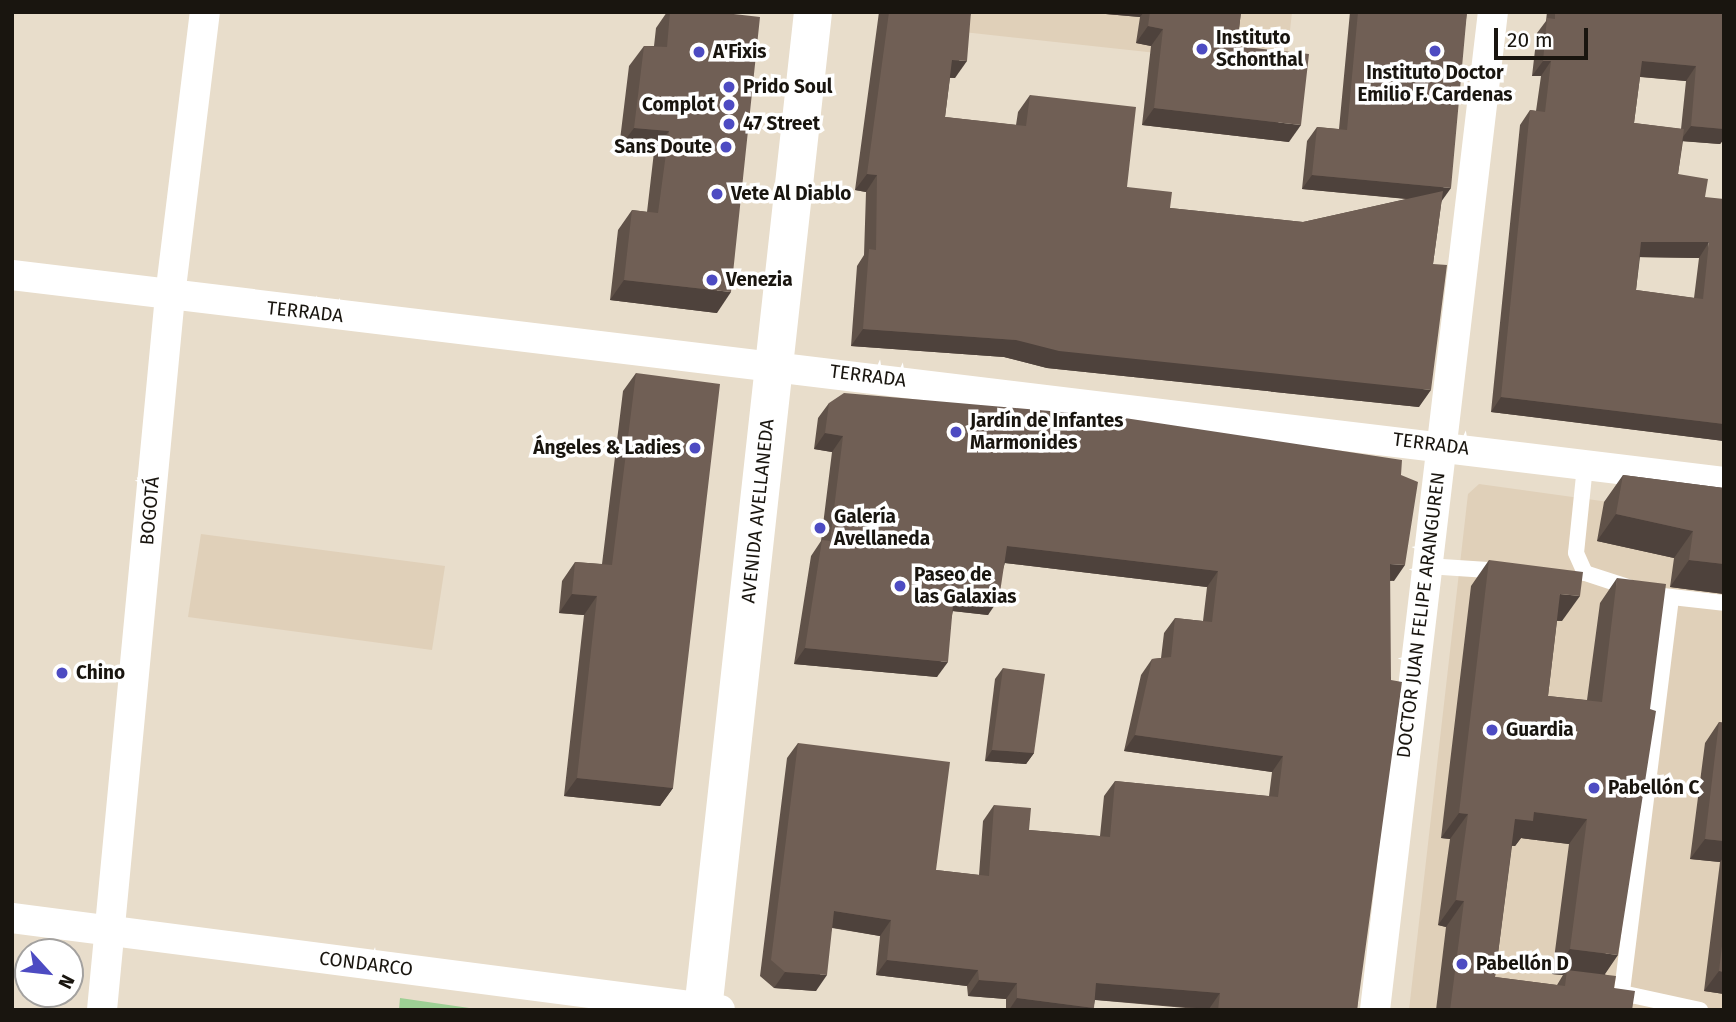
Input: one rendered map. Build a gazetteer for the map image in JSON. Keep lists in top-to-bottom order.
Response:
{
  "streets": {
    "main road": ["AVENIDA AVELLANEDA"],
    "street": [
      "TERRADA",
      "BOGOTÁ",
      "DOCTOR JUAN FELIPE ARANGUREN",
      "CONDARCO"
    ]
  },
  "crossings": [
    ["TERRADA", "BOGOTÁ"],
    ["TERRADA", "AVENIDA AVELLANEDA"],
    ["TERRADA", "DOCTOR JUAN FELIPE ARANGUREN"],
    ["BOGOTÁ", "CONDARCO"],
    ["AVENIDA AVELLANEDA", "CONDARCO"]
  ],
  "places": [
    "Instituto Schonthal",
    "Instituto Doctor Emilio F. Cardenas",
    "A'Fixis",
    "Prido Soul",
    "Complot",
    "47 Street",
    "Sans Doute",
    "Vete Al Diablo",
    "Venezia",
    "Jardín de Infantes Marmonides",
    "Ángeles & Ladies",
    "Galería Avellaneda",
    "Paseo de las Galaxias",
    "Chino",
    "Guardia",
    "Pabellón C",
    "Pabellón D"
  ],
  "scale_bar": "20 m",
  "north": "bottom right"
}
